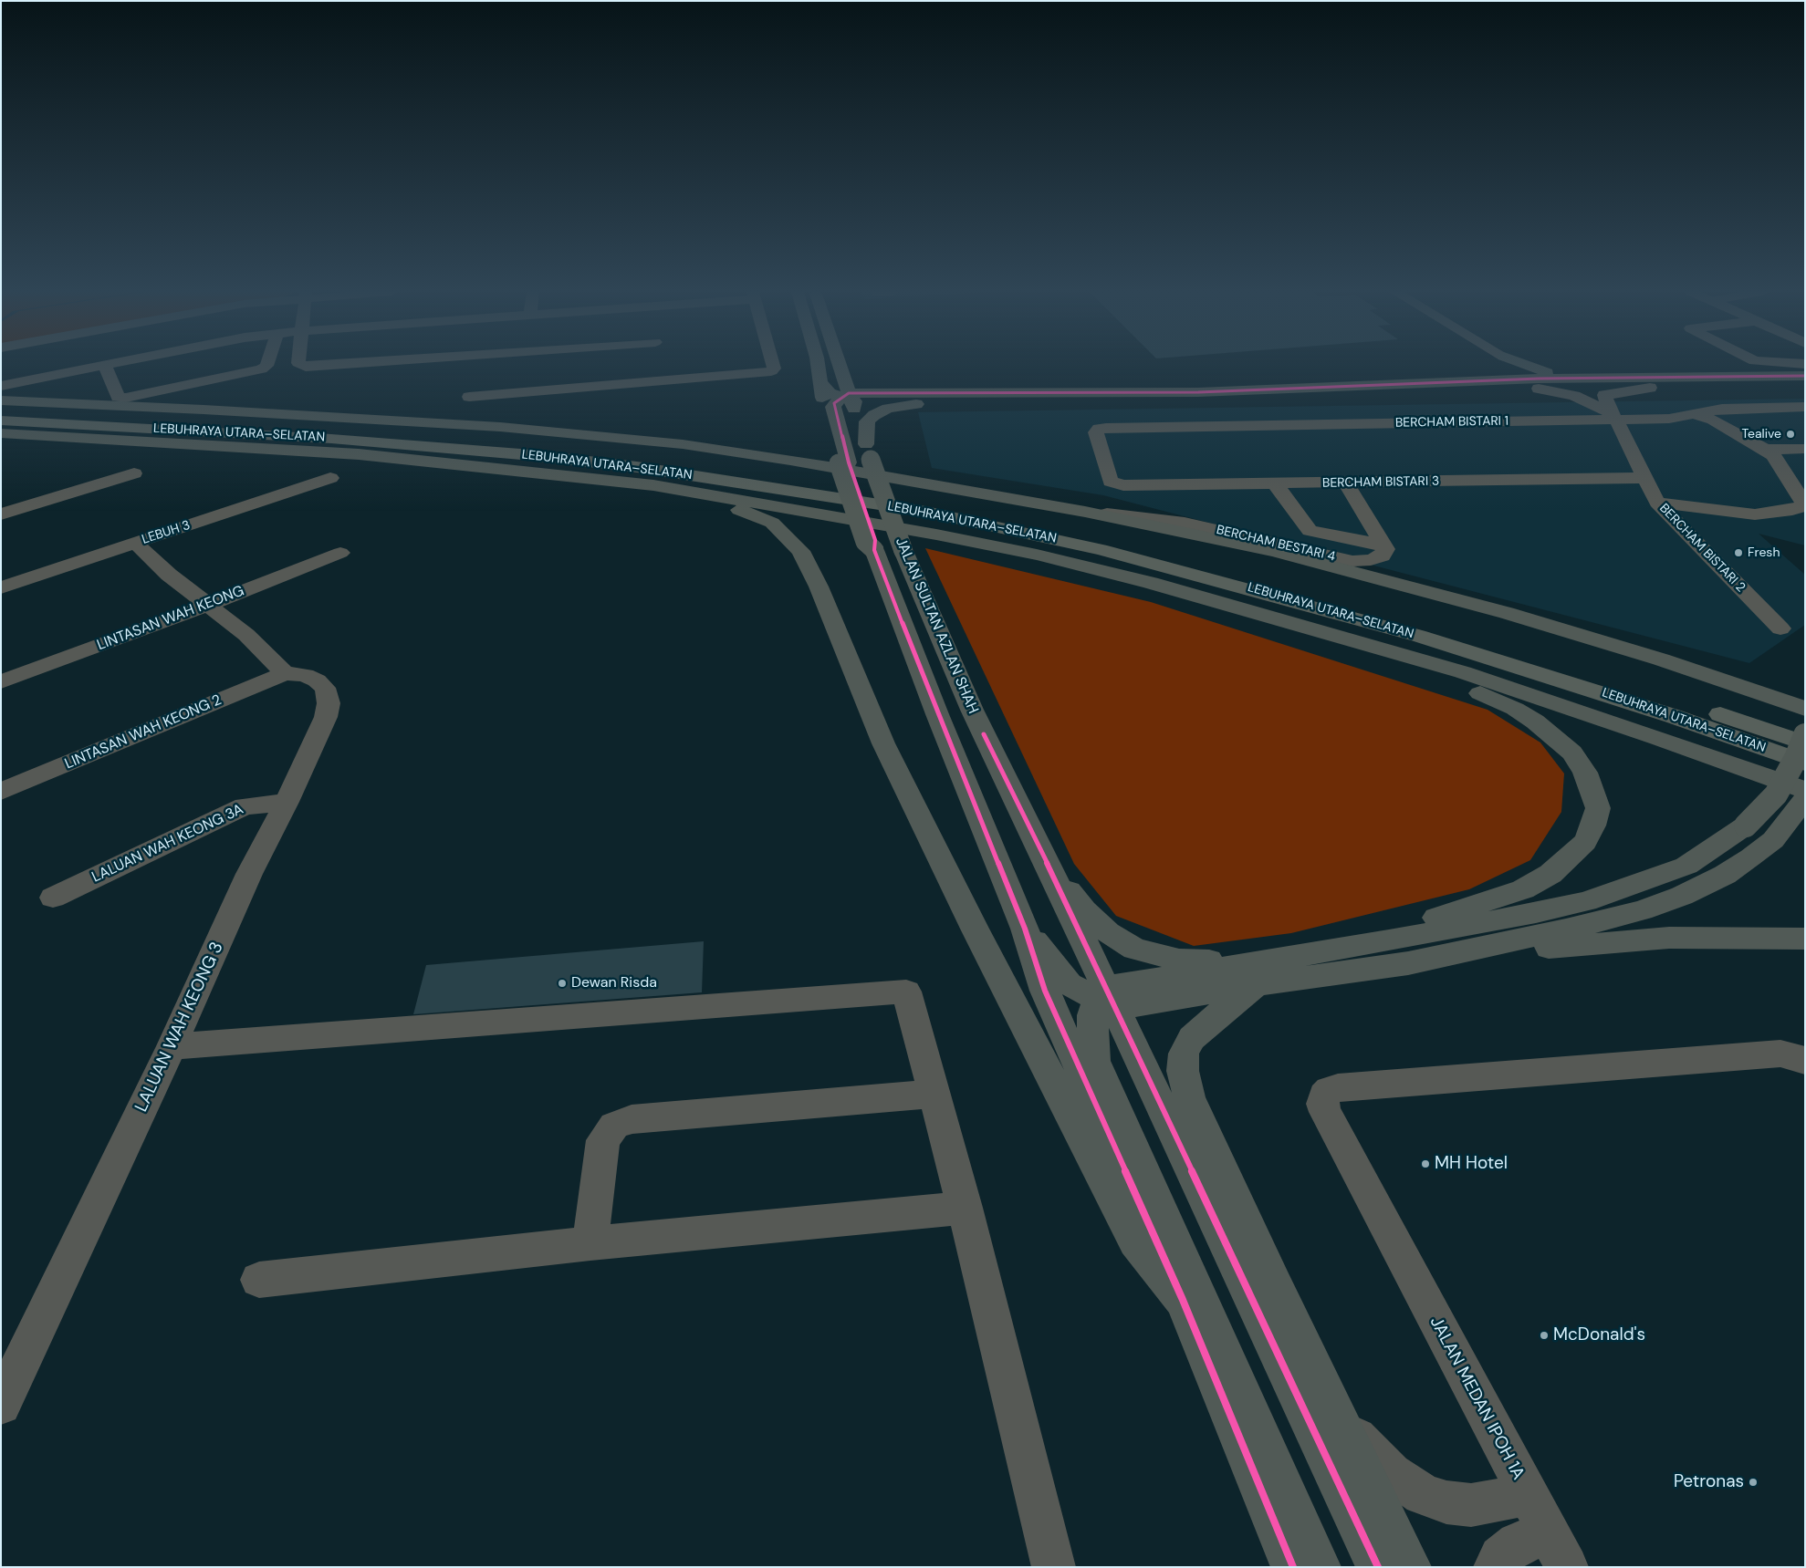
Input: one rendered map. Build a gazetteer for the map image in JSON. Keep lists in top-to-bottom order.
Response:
{
  "streets": {
    "highway": ["LEBUHRAYA UTARA–SELATAN"],
    "main road": ["JALAN SULTAN AZLAN SHAH"],
    "street": [
      "BERCHAM BISTARI 1",
      "BERCHAM BISTARI 3",
      "LEBUH 3",
      "BERCHAM BESTARI 4",
      "BERCHAM BISTARI 2",
      "LINTASAN WAH KEONG",
      "LINTASAN WAH KEONG 2",
      "LALUAN WAH KEONG 3A",
      "LALUAN WAH KEONG 3",
      "JALAN MEDAN IPOH 1A"
    ]
  },
  "crossings": [
    ["BERCHAM BISTARI 1", "BERCHAM BISTARI 3"],
    ["BERCHAM BISTARI 1", "BERCHAM BISTARI 2"],
    ["BERCHAM BISTARI 3", "BERCHAM BISTARI 2"],
    ["LINTASAN WAH KEONG 2", "LALUAN WAH KEONG 3"],
    ["LALUAN WAH KEONG 3A", "LALUAN WAH KEONG 3"]
  ],
  "places": [
    "Tealive",
    "Fresh",
    "Dewan Risda",
    "MH Hotel",
    "McDonald's",
    "Petronas"
  ]
}
